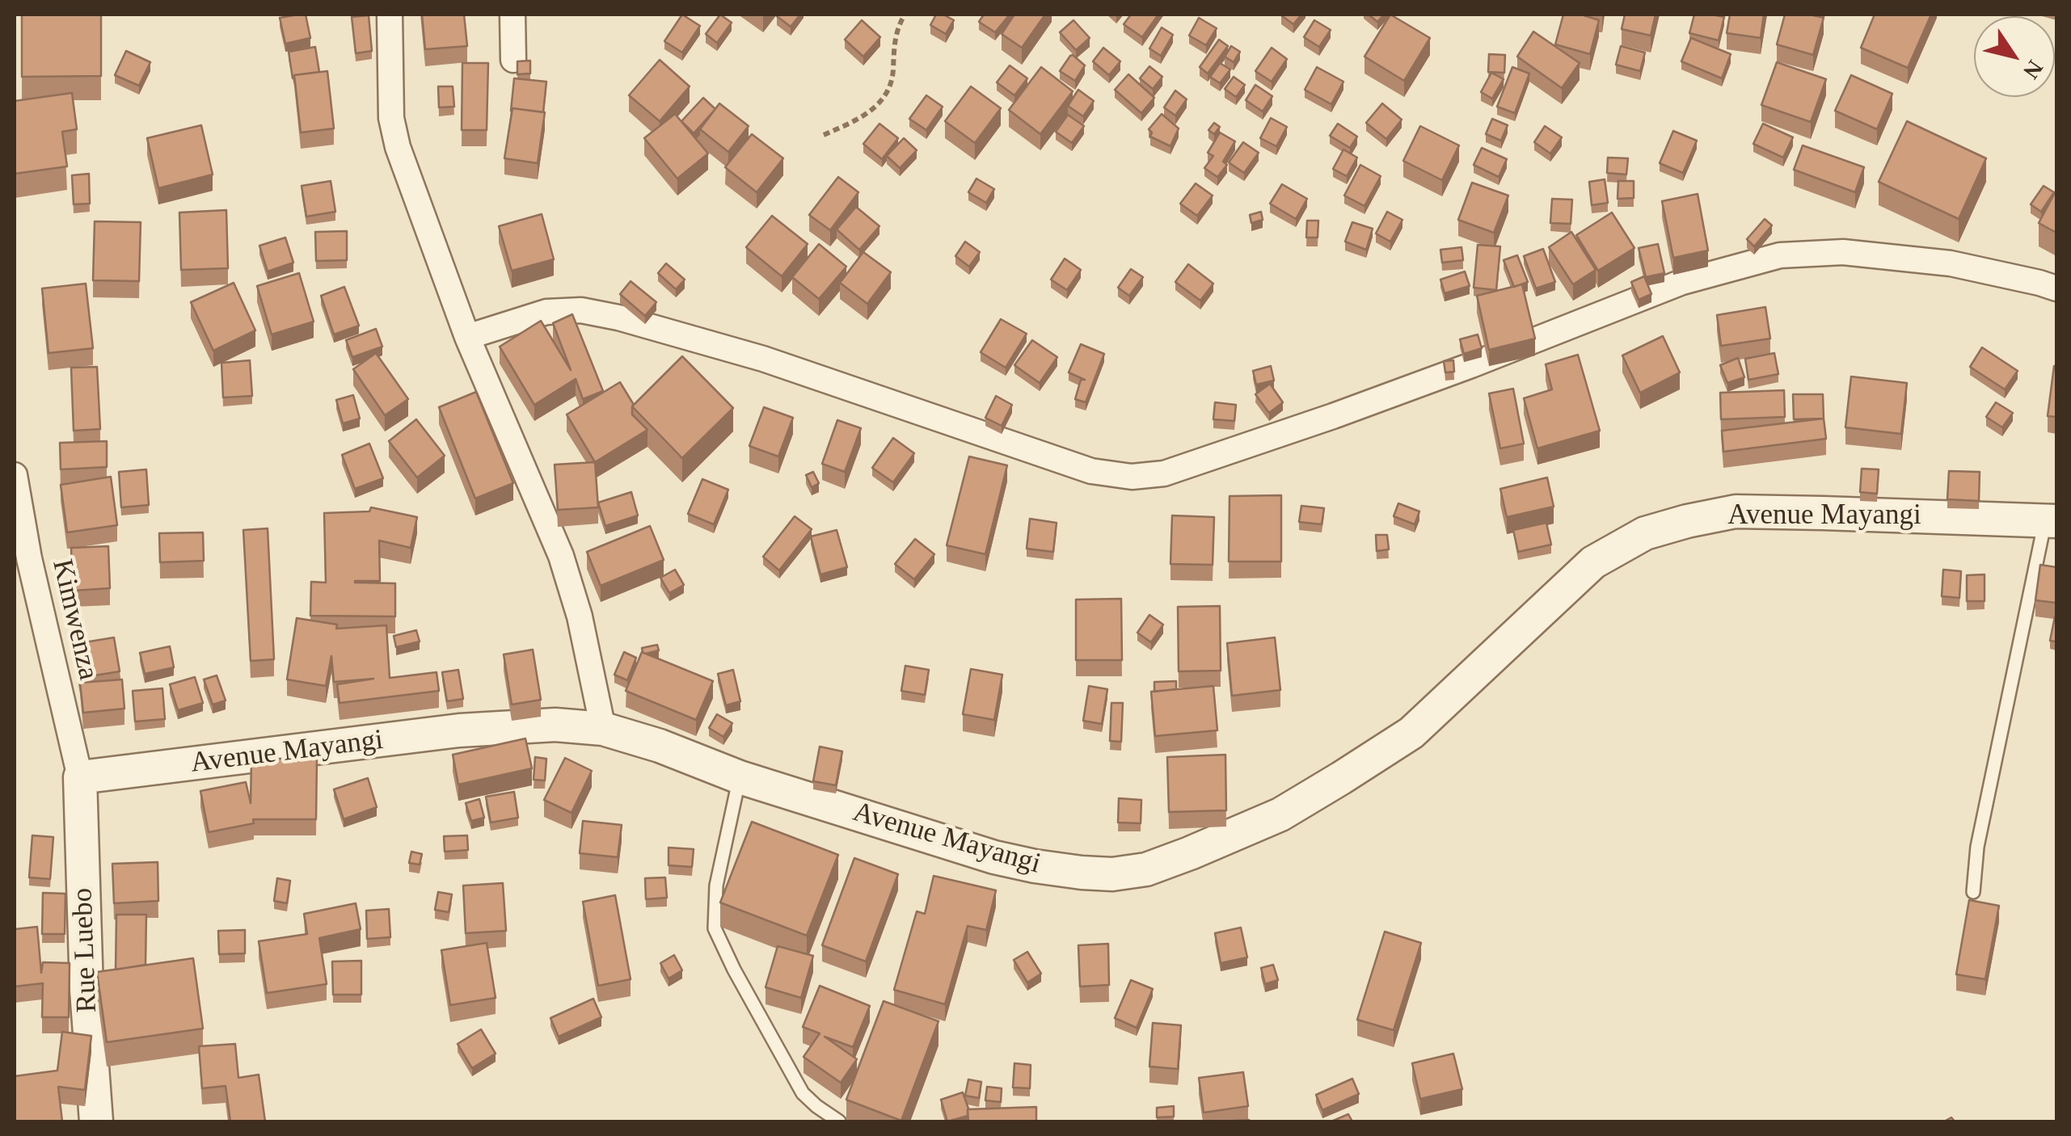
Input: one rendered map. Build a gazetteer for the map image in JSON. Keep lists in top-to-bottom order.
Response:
{
  "streets": {
    "street": ["Avenue Mayangi", "Kimwenza", "Rue Luebo"]
  },
  "crossings": [
    ["Avenue Mayangi", "Kimwenza"],
    ["Avenue Mayangi", "Rue Luebo"],
    ["Kimwenza", "Rue Luebo"]
  ],
  "north": "bottom right"
}
